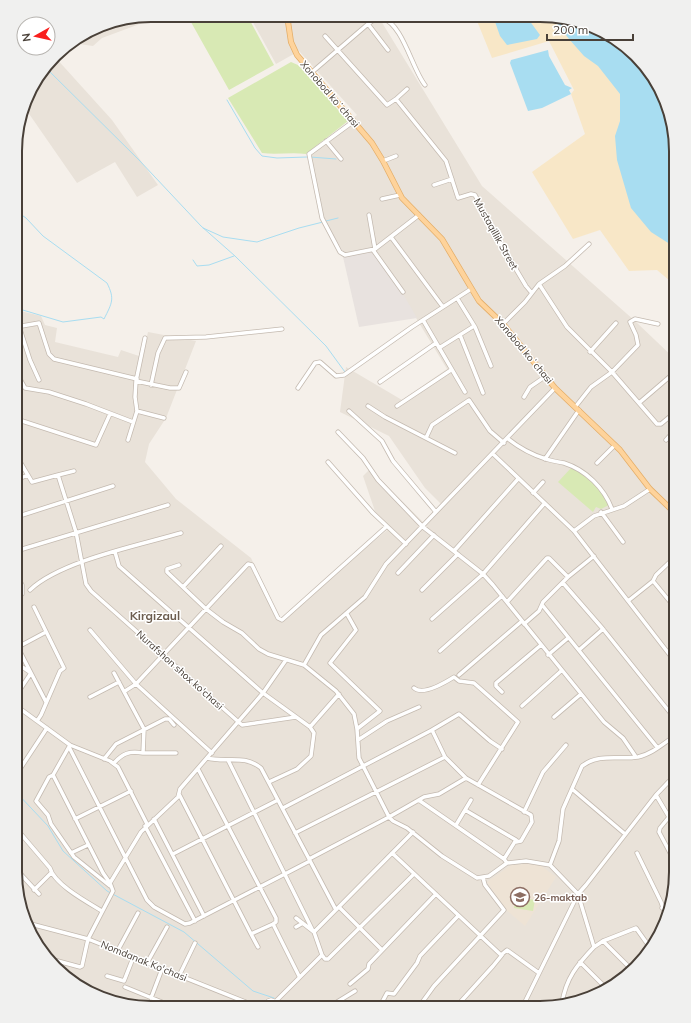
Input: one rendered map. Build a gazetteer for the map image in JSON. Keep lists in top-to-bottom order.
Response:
{
  "streets": {
    "main road": ["Xonobod koʻchasi"],
    "street": ["Mustaqillik Street", "Nurafshon shox ko'chasi", "Nomdanak Ko'chasi"]
  },
  "districts": ["Kirgizaul"],
  "places": {
    "school or university": ["26-maktab"]
  },
  "scale_bar": "200 m",
  "north": "left"
}
